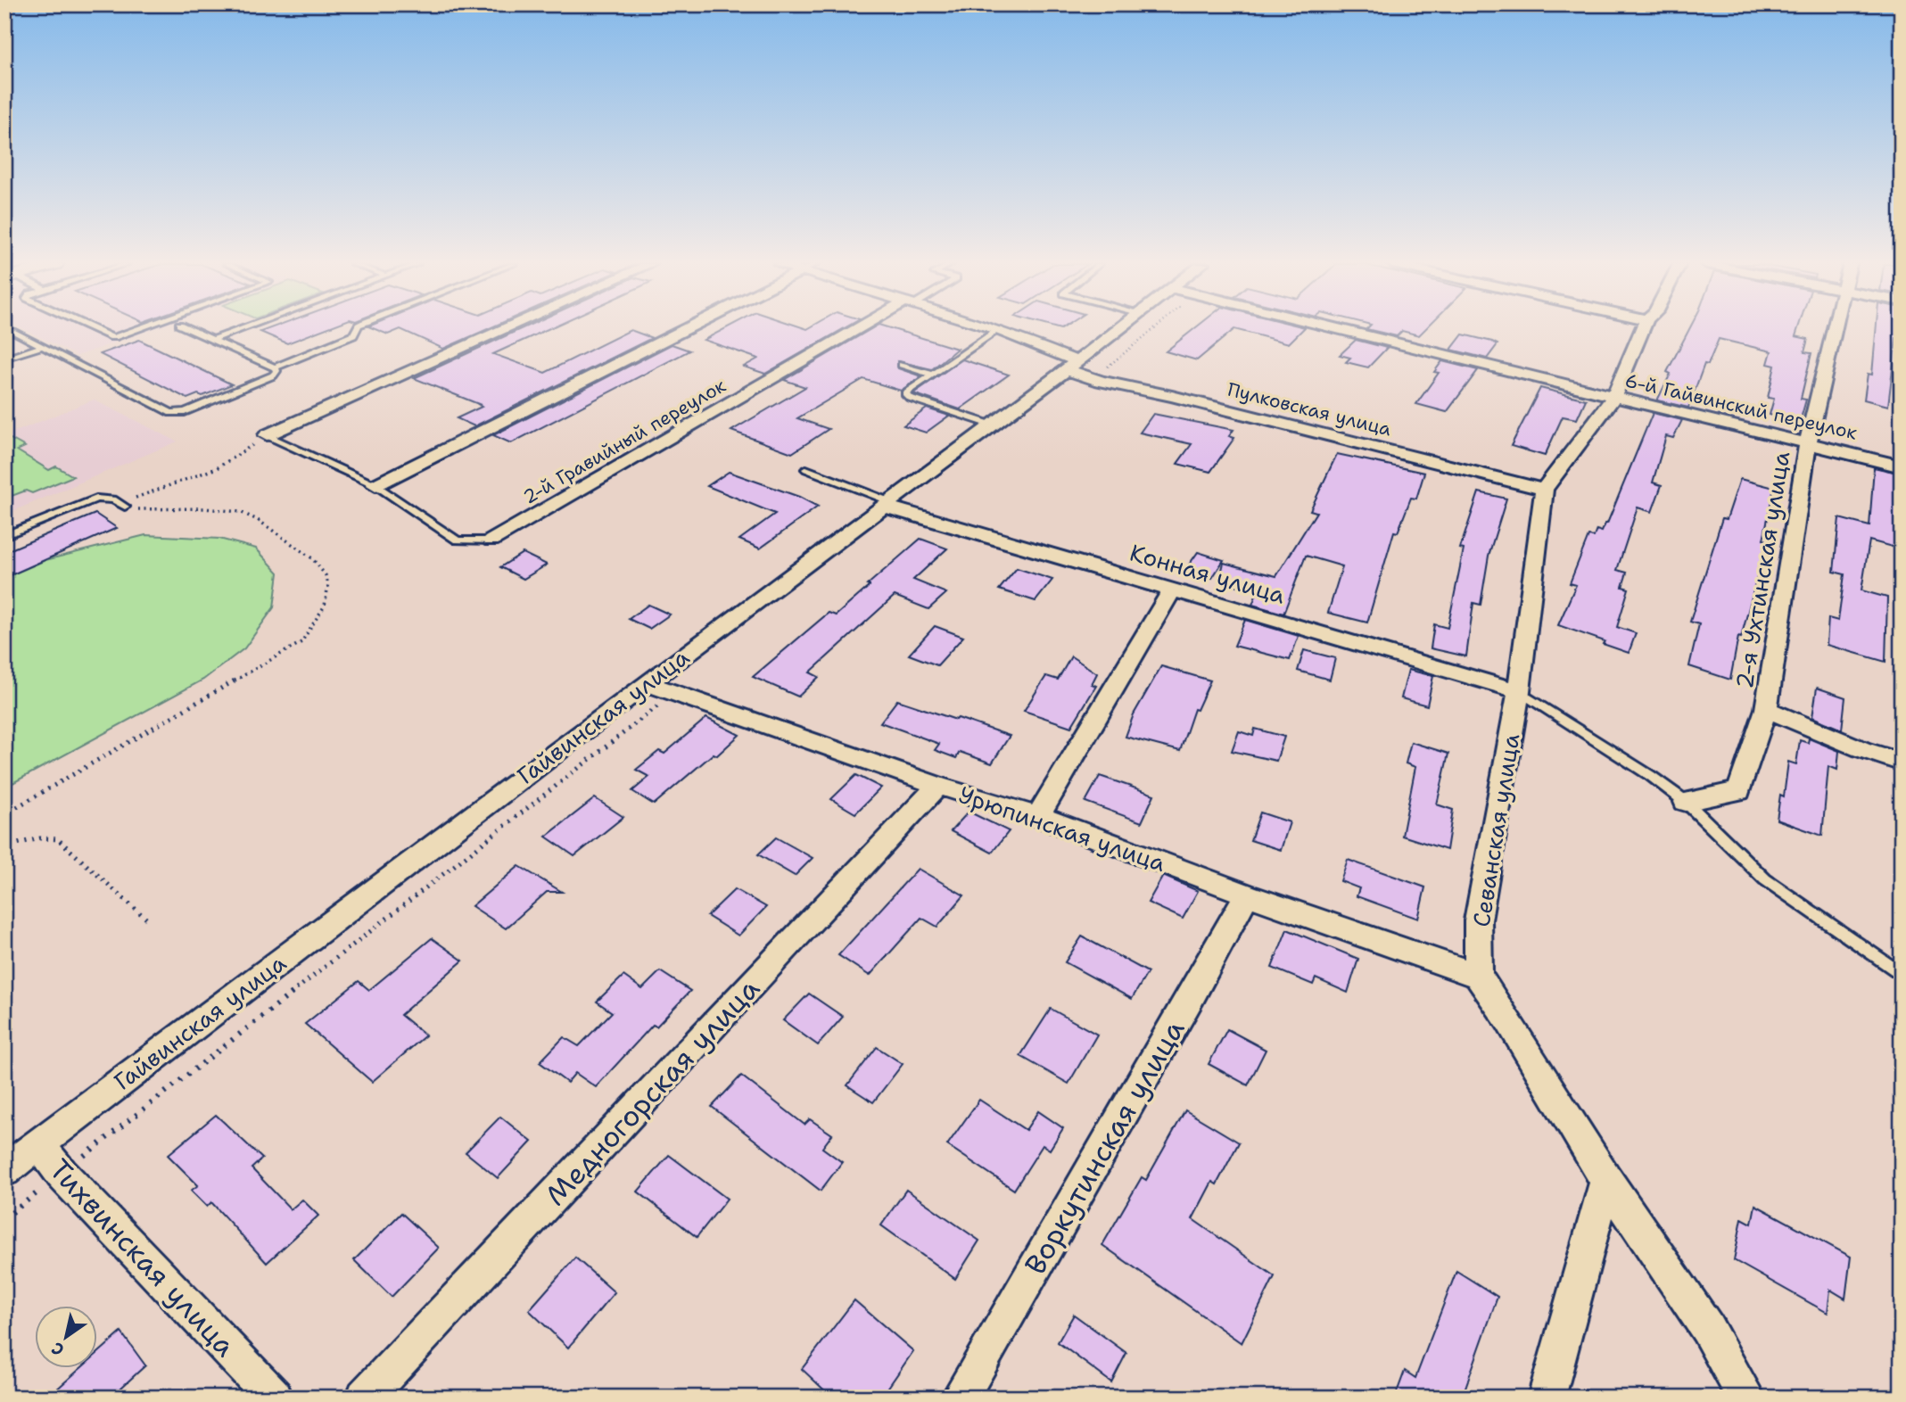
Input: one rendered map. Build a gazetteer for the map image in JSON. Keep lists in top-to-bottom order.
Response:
{
  "streets": {
    "street": [
      "6-й Гайвинский переулок",
      "Пулковская улица",
      "2-й Гравийный переулок",
      "2-я Ухтинская улица",
      "Конная улица",
      "Гайвинская улица",
      "Урюпинская улица",
      "Севанская улица",
      "Медногорская улица",
      "Воркутинская улица",
      "Тихвинская улица"
    ]
  },
  "crossings": [
    ["6-й Гайвинский переулок", "2-я Ухтинская улица"],
    ["Пулковская улица", "Гайвинская улица"],
    ["Пулковская улица", "Севанская улица"],
    ["Конная улица", "Гайвинская улица"],
    ["Конная улица", "Севанская улица"],
    ["Гайвинская улица", "Урюпинская улица"],
    ["Гайвинская улица", "Тихвинская улица"],
    ["Урюпинская улица", "Севанская улица"],
    ["Урюпинская улица", "Медногорская улица"],
    ["Урюпинская улица", "Воркутинская улица"]
  ],
  "north": "bottom left"
}
